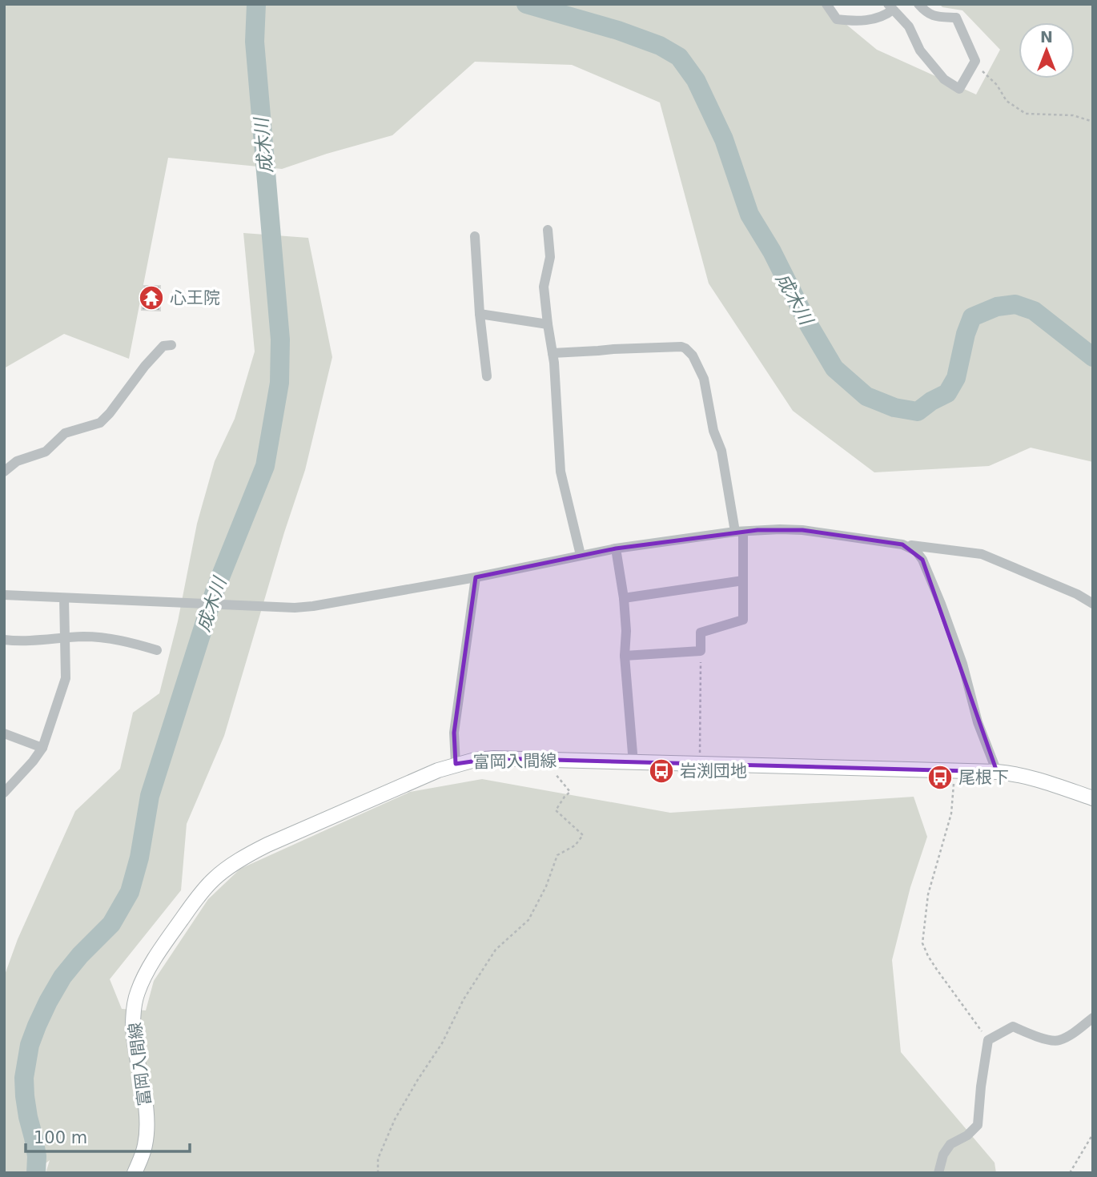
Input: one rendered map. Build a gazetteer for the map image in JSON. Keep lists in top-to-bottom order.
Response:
{
  "streets": {
    "main road": ["富岡入間線"]
  },
  "water": ["成木川"],
  "places": {
    "temple": ["心王院"],
    "bus stop": ["岩渕団地", "尾根下"]
  },
  "scale_bar": "100 m",
  "north": "top"
}
